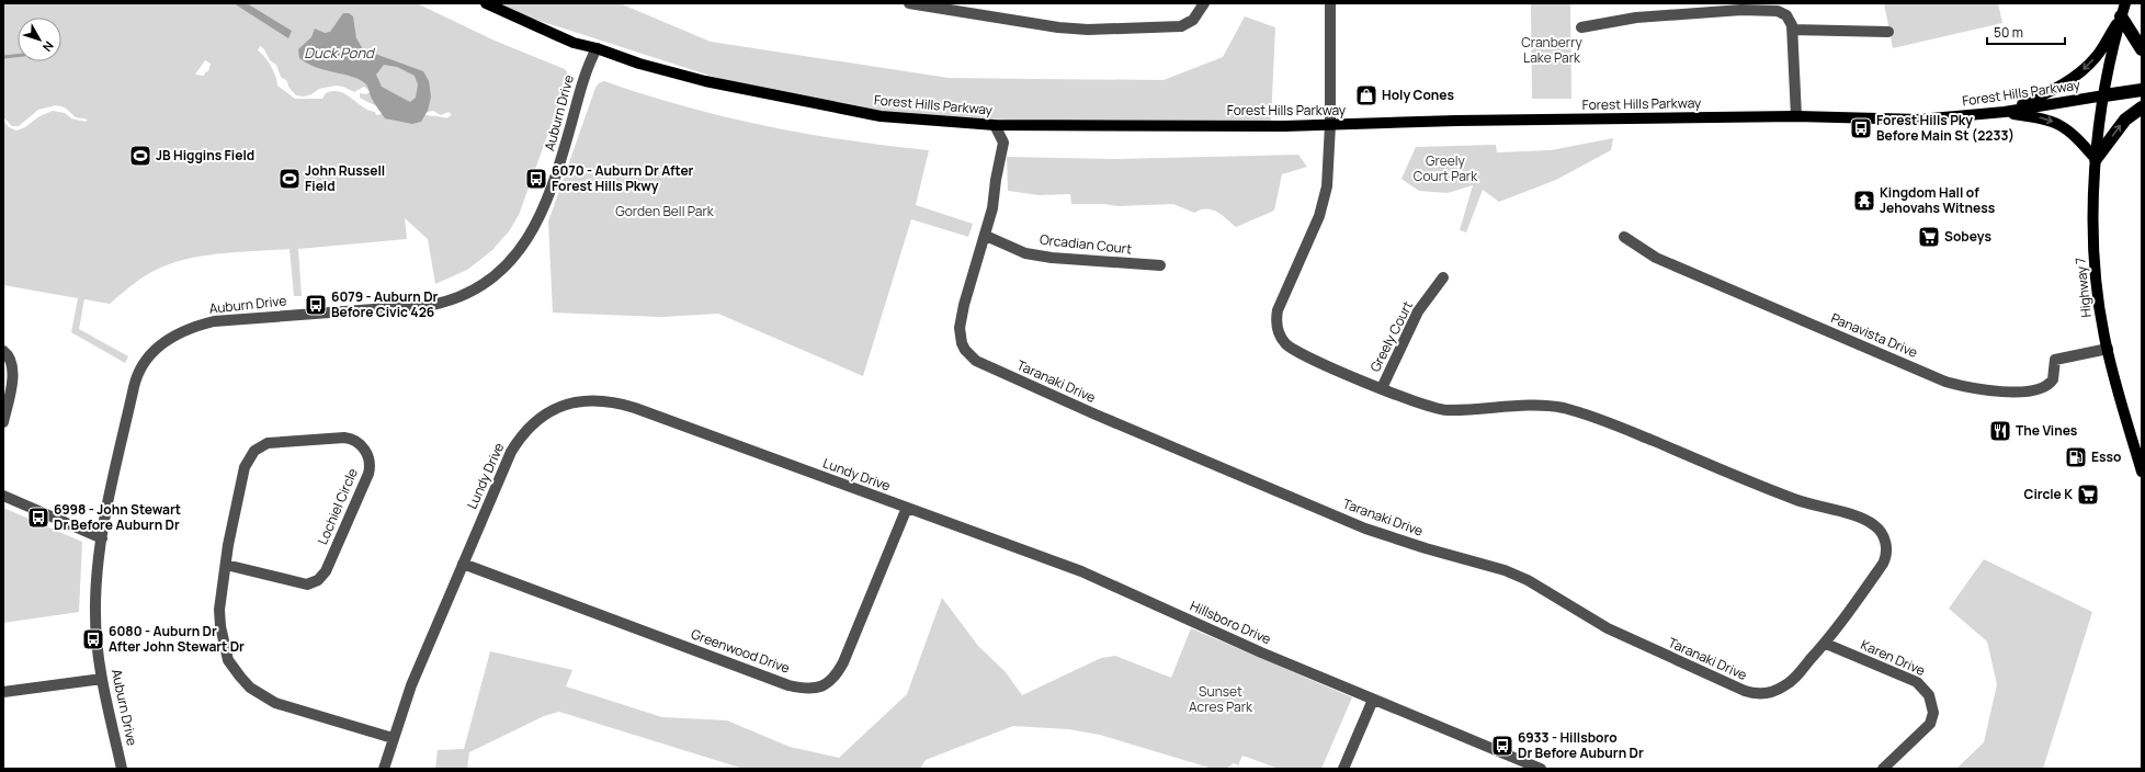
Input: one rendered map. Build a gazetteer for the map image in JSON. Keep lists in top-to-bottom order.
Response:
{
  "streets": {
    "main road": ["Forest Hills Parkway", "Highway 7"],
    "street": [
      "Auburn Drive",
      "Orcadian Court",
      "Panavista Drive",
      "Greely Court",
      "Taranaki Drive",
      "Lundy Drive",
      "Lochiel Circle",
      "Hillsboro Drive",
      "Greenwood Drive",
      "Karen Drive"
    ]
  },
  "crossings": [
    ["Forest Hills Parkway", "Auburn Drive"],
    ["Forest Hills Parkway", "Highway 7"],
    ["Forest Hills Parkway", "Taranaki Drive"],
    ["Orcadian Court", "Taranaki Drive"],
    ["Highway 7", "Panavista Drive"],
    ["Greely Court", "Taranaki Drive"],
    ["Taranaki Drive", "Karen Drive"],
    ["Lundy Drive", "Lochiel Circle"],
    ["Lundy Drive", "Hillsboro Drive"],
    ["Lundy Drive", "Greenwood Drive"],
    ["Hillsboro Drive", "Greenwood Drive"]
  ],
  "water": ["Duck Pond"],
  "parks": [
    "Cranberry Lake Park",
    "Greely Court Park",
    "Gorden Bell Park",
    "Sunset Acres Park"
  ],
  "places": {
    "shop": ["Holy Cones"],
    "bus stop": [
      "Forest Hills Pky Before Main St (2233)",
      "6070 - Auburn Dr After Forest Hills Pkwy",
      "6079 - Auburn Dr Before Civic 426",
      "6998 - John Stewart Dr Before Auburn Dr",
      "6080 - Auburn Dr After John Stewart Dr",
      "6933 - Hillsboro Dr Before Auburn Dr"
    ],
    "sports": ["JB Higgins Field", "John Russell Field"],
    "temple": ["Kingdom Hall of Jehovahs Witness"],
    "supermarket": ["Sobeys", "Circle K"],
    "restaurant": ["The Vines"],
    "fuel station": ["Esso"]
  },
  "scale_bar": "50 m",
  "north": "bottom right"
}
